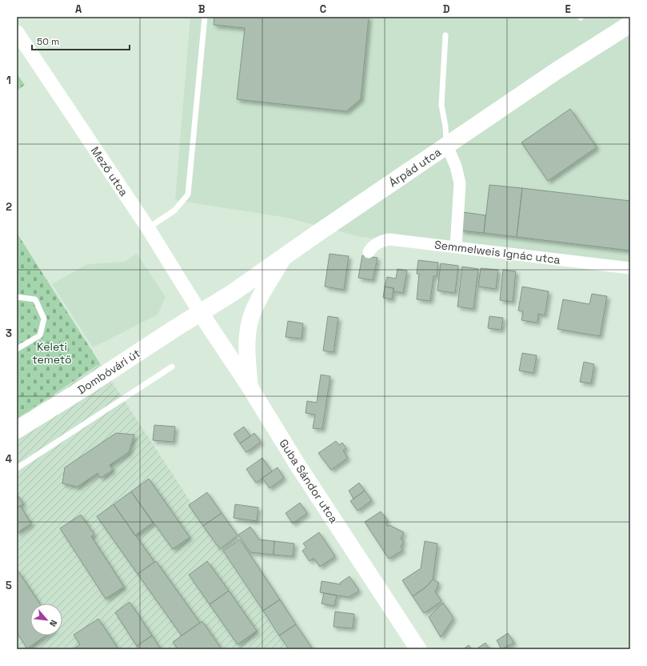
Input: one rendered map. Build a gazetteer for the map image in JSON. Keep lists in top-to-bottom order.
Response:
{
  "streets": {
    "main road": ["Árpád utca", "Dombóvári út", "Guba Sándor utca"],
    "street": ["Mező utca", "Semmelweis Ignác utca"]
  },
  "crossings": [
    ["Árpád utca", "Mező utca"],
    ["Árpád utca", "Dombóvári út"],
    ["Árpád utca", "Guba Sándor utca"],
    ["Mező utca", "Dombóvári út"],
    ["Mező utca", "Guba Sándor utca"],
    ["Dombóvári út", "Guba Sándor utca"]
  ],
  "parks": ["Keleti temető"],
  "scale_bar": "50 m",
  "north": "bottom right",
  "grid": {
    "columns": [
      "A",
      "B",
      "C",
      "D",
      "E"
    ],
    "rows": [
      "1",
      "2",
      "3",
      "4",
      "5"
    ]
  }
}
